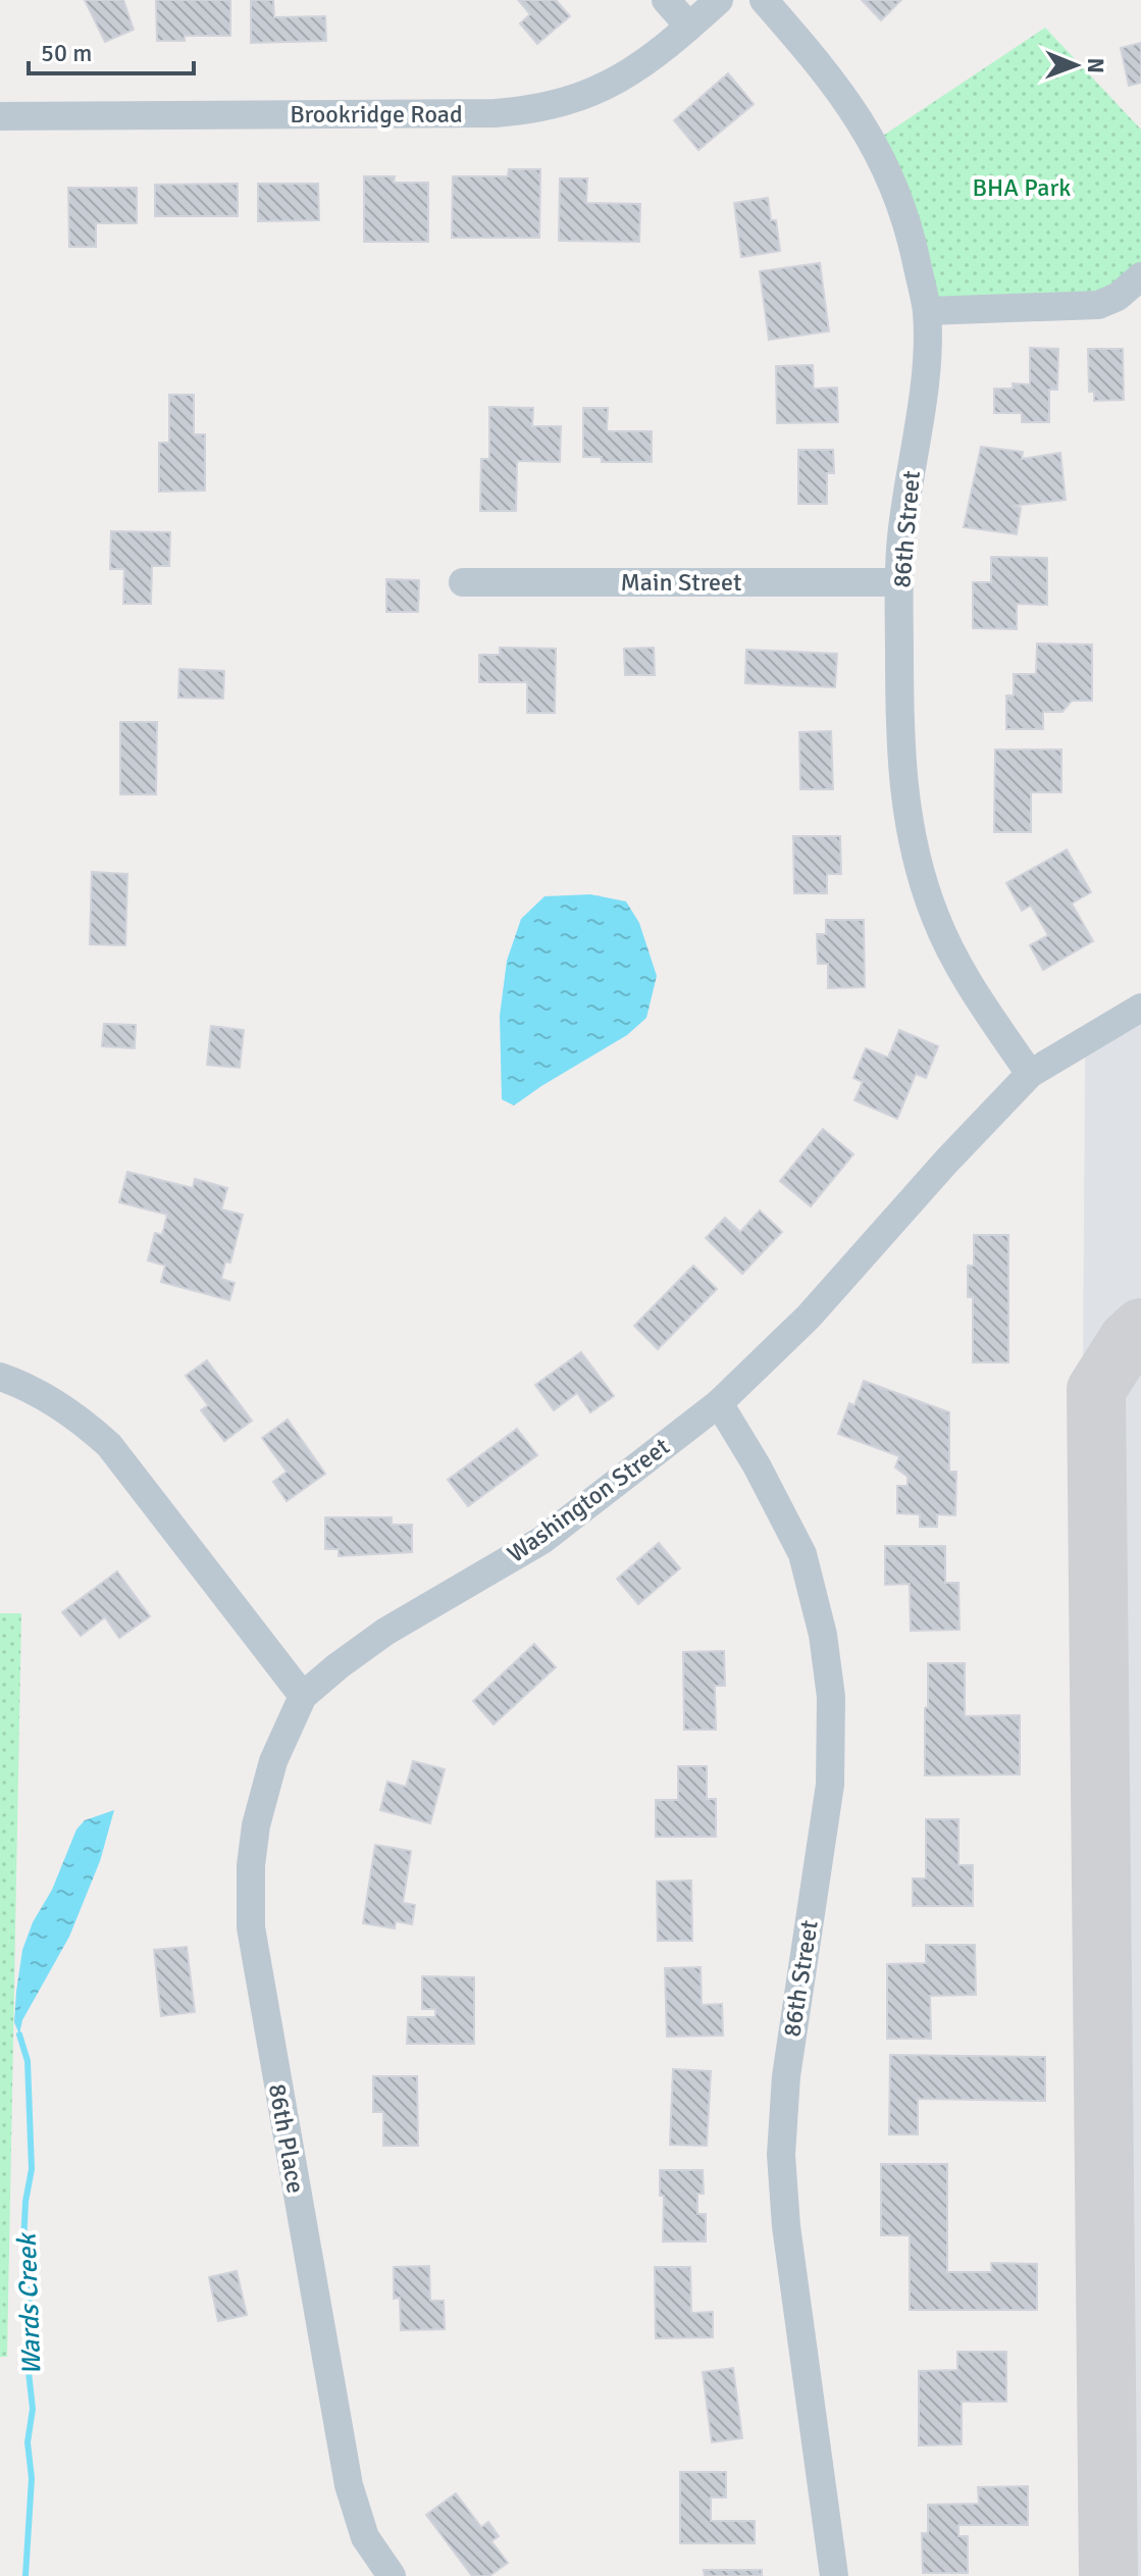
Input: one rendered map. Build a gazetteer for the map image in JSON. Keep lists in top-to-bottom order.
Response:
{
  "streets": {
    "street": [
      "Brookridge Road",
      "86th Street",
      "Main Street",
      "Washington Street",
      "86th Place"
    ]
  },
  "crossings": [
    ["86th Street", "Main Street"],
    ["86th Street", "Washington Street"],
    ["Washington Street", "86th Place"]
  ],
  "water": ["Wards Creek"],
  "parks": ["BHA Park"],
  "scale_bar": "50 m",
  "north": "right"
}
